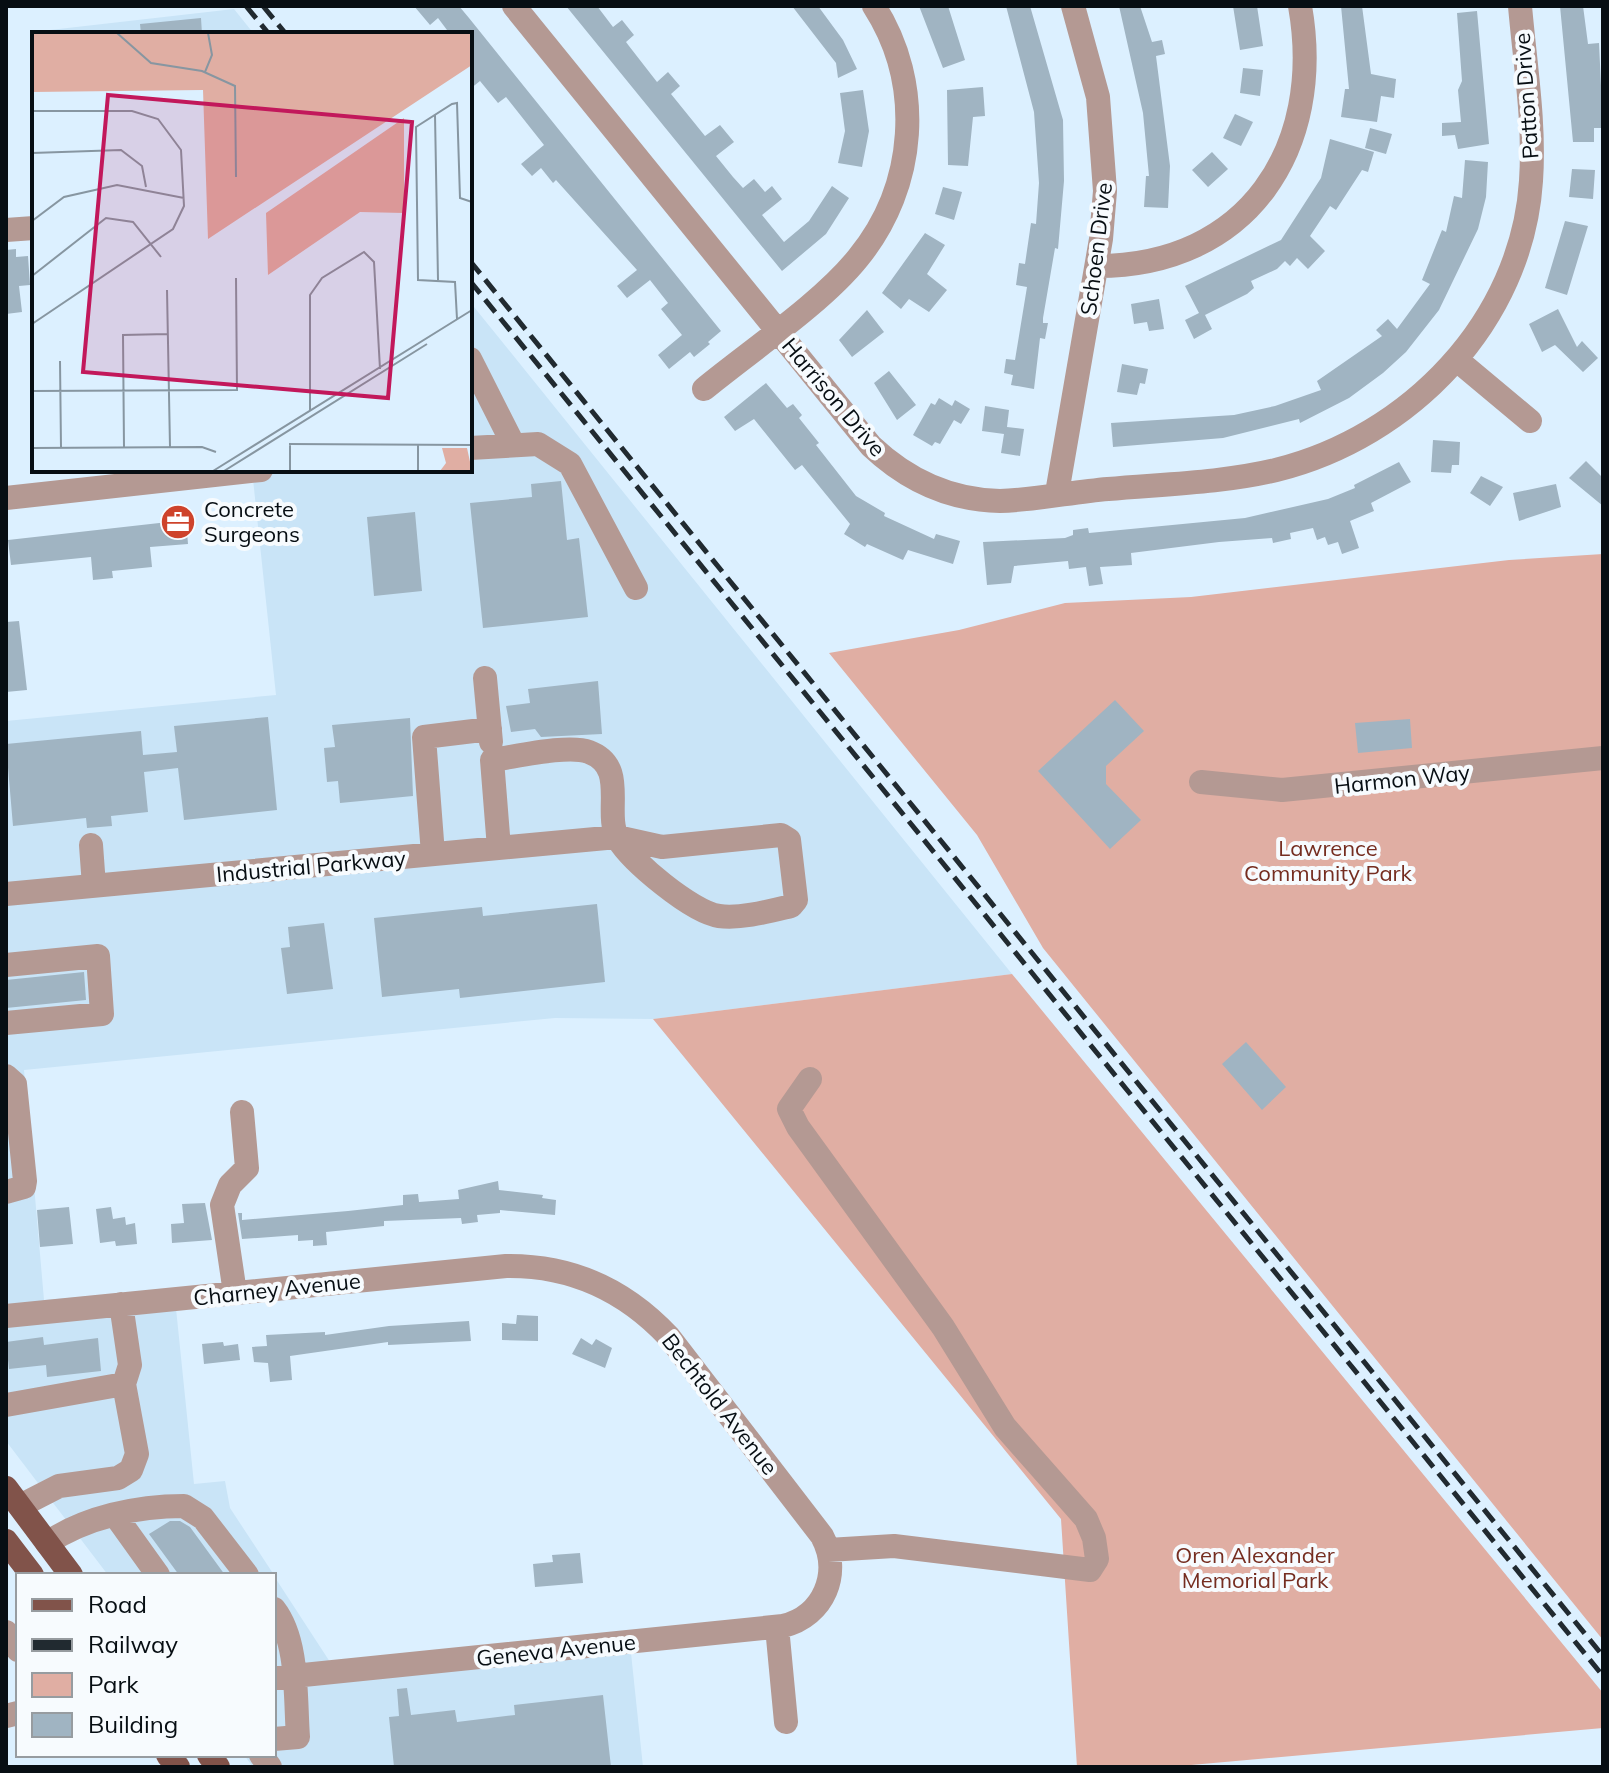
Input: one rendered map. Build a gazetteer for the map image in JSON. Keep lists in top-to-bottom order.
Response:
{
  "streets": {
    "street": [
      "Patton Drive",
      "Schoen Drive",
      "Harrison Drive",
      "Harmon Way",
      "Industrial Parkway",
      "Charney Avenue",
      "Bechtold Avenue",
      "Geneva Avenue"
    ]
  },
  "crossings": [
    ["Patton Drive", "Harrison Drive"],
    ["Schoen Drive", "Harrison Drive"],
    ["Charney Avenue", "Bechtold Avenue"],
    ["Bechtold Avenue", "Geneva Avenue"]
  ],
  "parks": ["Lawrence Community Park", "Oren Alexander Memorial Park"],
  "places": {
    "office": ["Concrete Surgeons"]
  },
  "legend": [
    "Road",
    "Railway",
    "Park",
    "Building"
  ]
}
